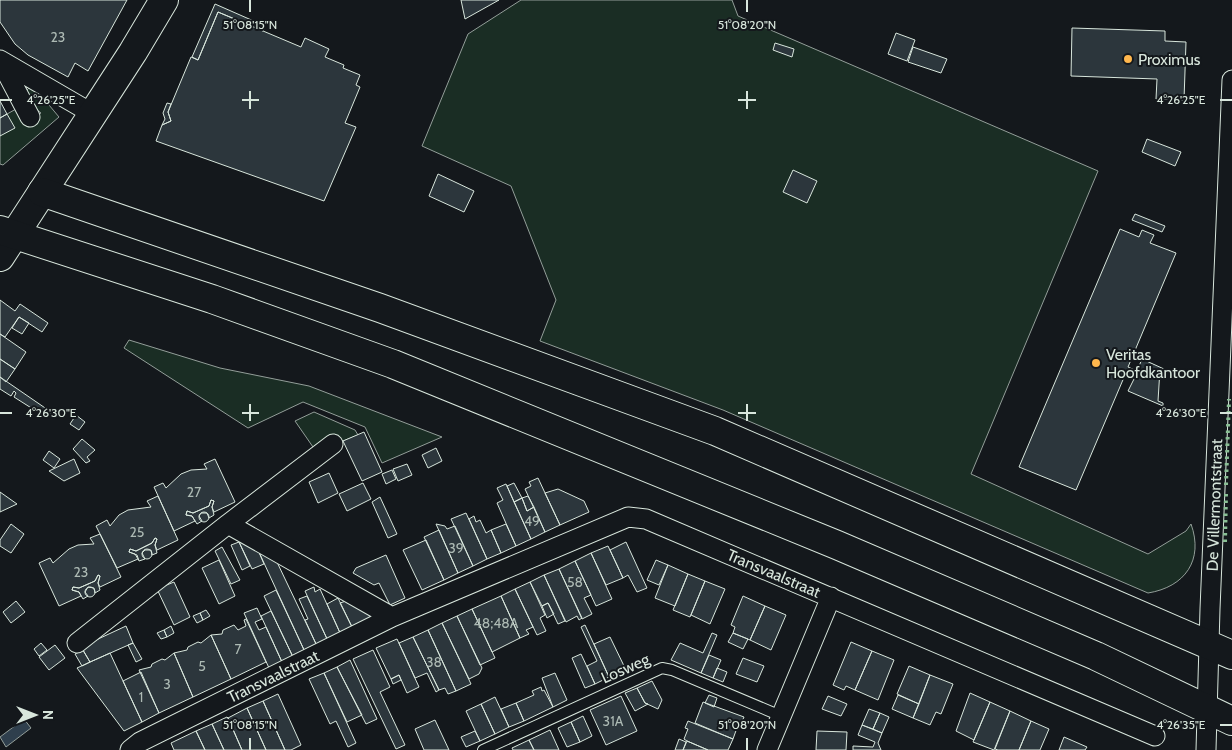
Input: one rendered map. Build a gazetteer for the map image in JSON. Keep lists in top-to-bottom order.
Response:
{
  "streets": {
    "street": ["De Villermontstraat", "Transvaalstraat"],
    "lane": ["Losweg"]
  },
  "places": ["Proximus", "Veritas Hoofdkantoor"],
  "house_numbers": [
    "23",
    "27",
    "49",
    "25",
    "39",
    "23",
    "58",
    "48;48A",
    "7",
    "38",
    "5",
    "3",
    "1",
    "31A"
  ],
  "north": "right",
  "coordinates": [
    "51°08'15\"N",
    "51°08'20\"N",
    "4°26'25\"E",
    "4°26'30\"E",
    "4°26'35\"E"
  ]
}
